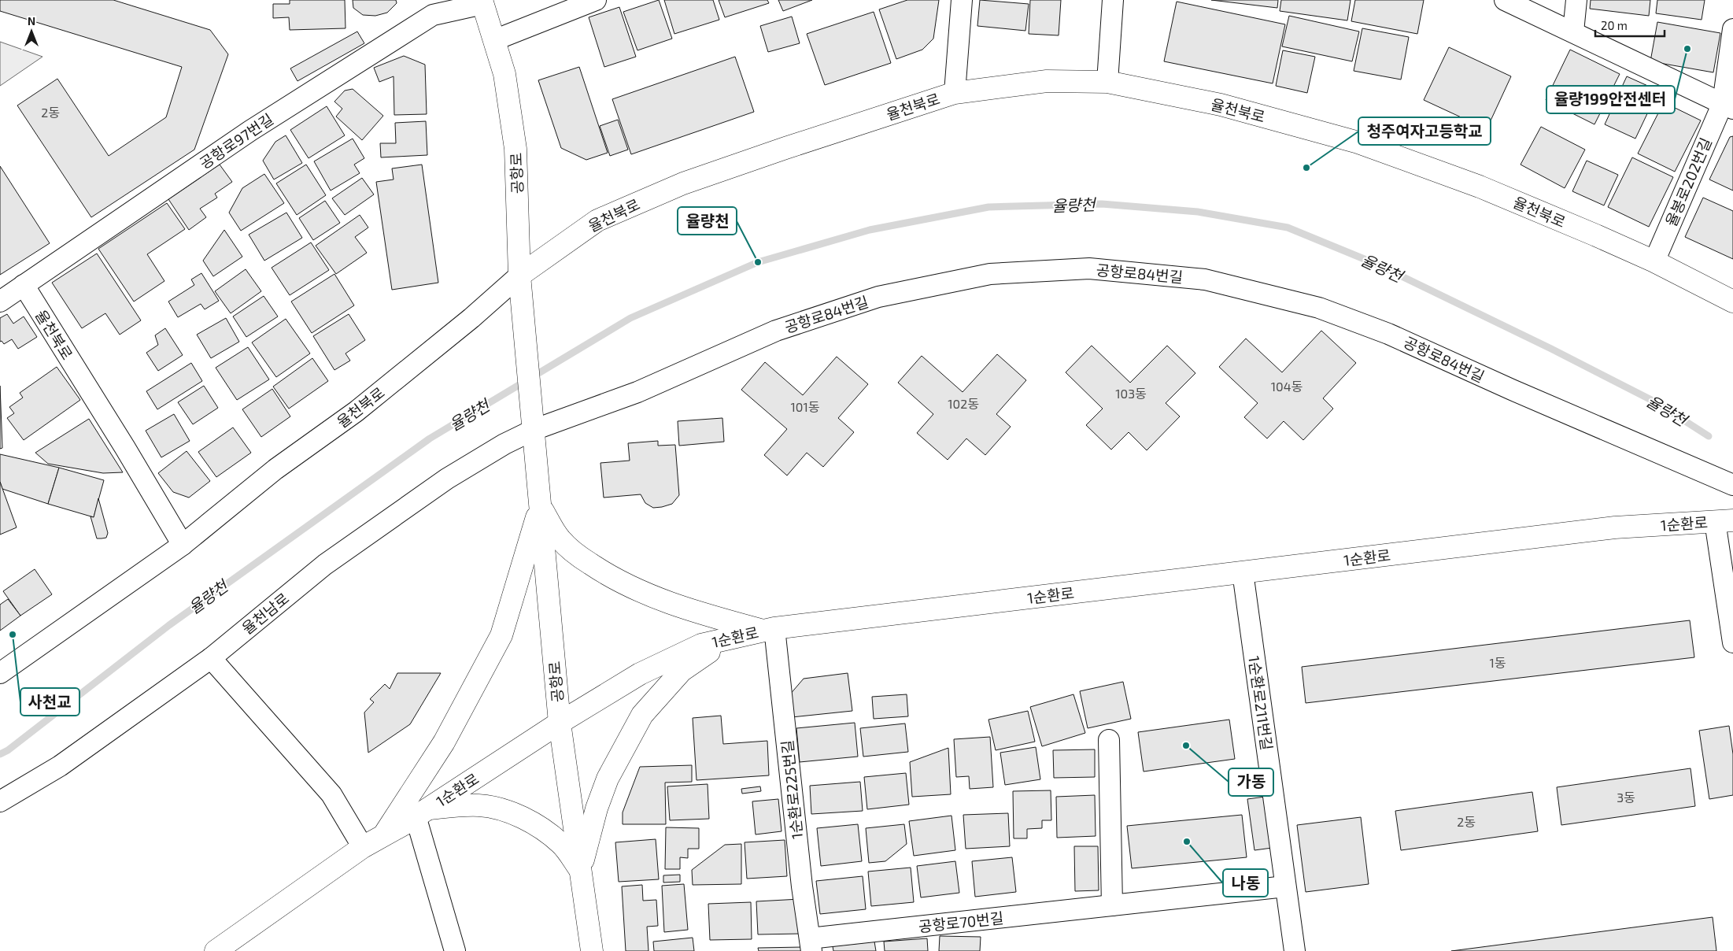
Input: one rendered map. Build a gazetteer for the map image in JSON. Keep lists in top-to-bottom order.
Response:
{
  "streets": {
    "main road": ["율천북로", "공항로", "1순환로"],
    "street": [
      "공항로97번길",
      "율봉로202번길",
      "공항로84번길",
      "율천남로",
      "1순환로211번길",
      "1순환로225번길",
      "공항로70번길"
    ]
  },
  "crossings": [
    ["율천북로", "공항로97번길"],
    ["율천북로", "공항로"],
    ["율천북로", "율봉로202번길"],
    ["공항로97번길", "공항로"],
    ["공항로", "공항로84번길"],
    ["공항로", "1순환로"],
    ["공항로", "율천남로"],
    ["공항로84번길", "율천남로"],
    ["1순환로", "1순환로211번길"],
    ["1순환로", "1순환로225번길"],
    ["1순환로211번길", "공항로70번길"],
    ["1순환로225번길", "공항로70번길"]
  ],
  "water": ["율량천"],
  "places": [
    "율량199안전센터",
    "청주여자고등학교",
    "율량천",
    "사천교",
    "가동",
    "나동"
  ],
  "house_numbers": [
    "2동",
    "104동",
    "103동",
    "102동",
    "101동",
    "1동",
    "3동",
    "2동"
  ],
  "scale_bar": "20 m",
  "north": "top"
}
